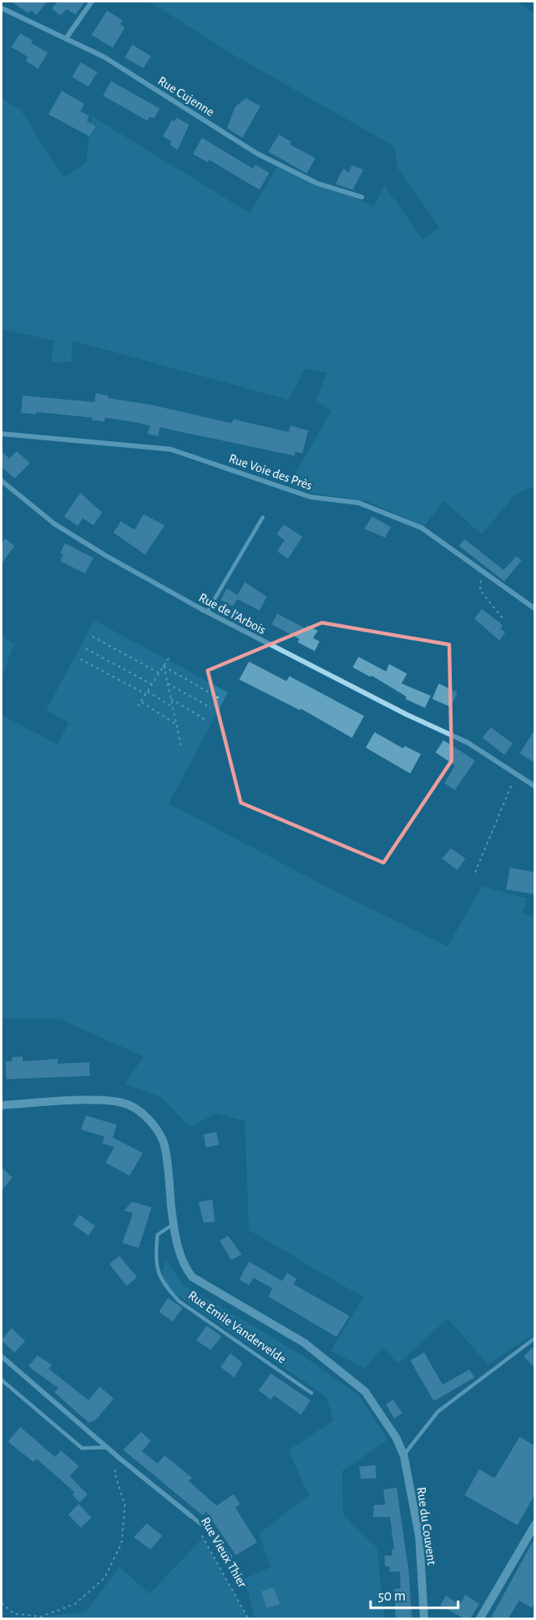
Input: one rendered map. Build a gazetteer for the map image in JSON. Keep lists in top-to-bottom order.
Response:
{
  "streets": {
    "street": [
      "Rue Cujenne",
      "Rue Voie des Près",
      "Rue de l'Arbois",
      "Rue du Couvent",
      "Rue Vieux Thier"
    ],
    "lane": ["Rue Emile Vandervelde"]
  },
  "crossings": [
    ["Rue Emile Vandervelde", "Rue du Couvent"]
  ],
  "scale_bar": "50 m"
}
